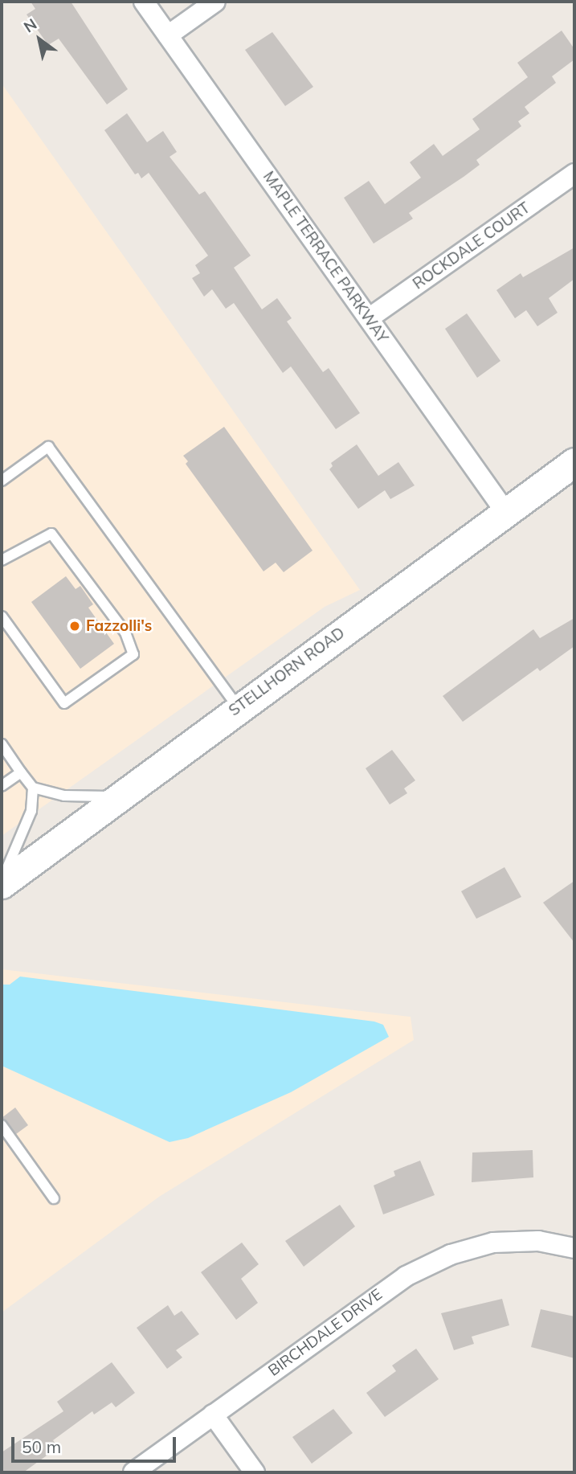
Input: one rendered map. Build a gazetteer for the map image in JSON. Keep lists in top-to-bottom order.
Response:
{
  "streets": {
    "main road": ["STELLHORN ROAD"],
    "street": ["ROCKDALE COURT", "MAPLE TERRACE PARKWAY", "BIRCHDALE DRIVE"]
  },
  "crossings": [
    ["ROCKDALE COURT", "MAPLE TERRACE PARKWAY"],
    ["MAPLE TERRACE PARKWAY", "STELLHORN ROAD"]
  ],
  "places": ["Fazzolli's"],
  "scale_bar": "50 m",
  "north": "top left"
}
